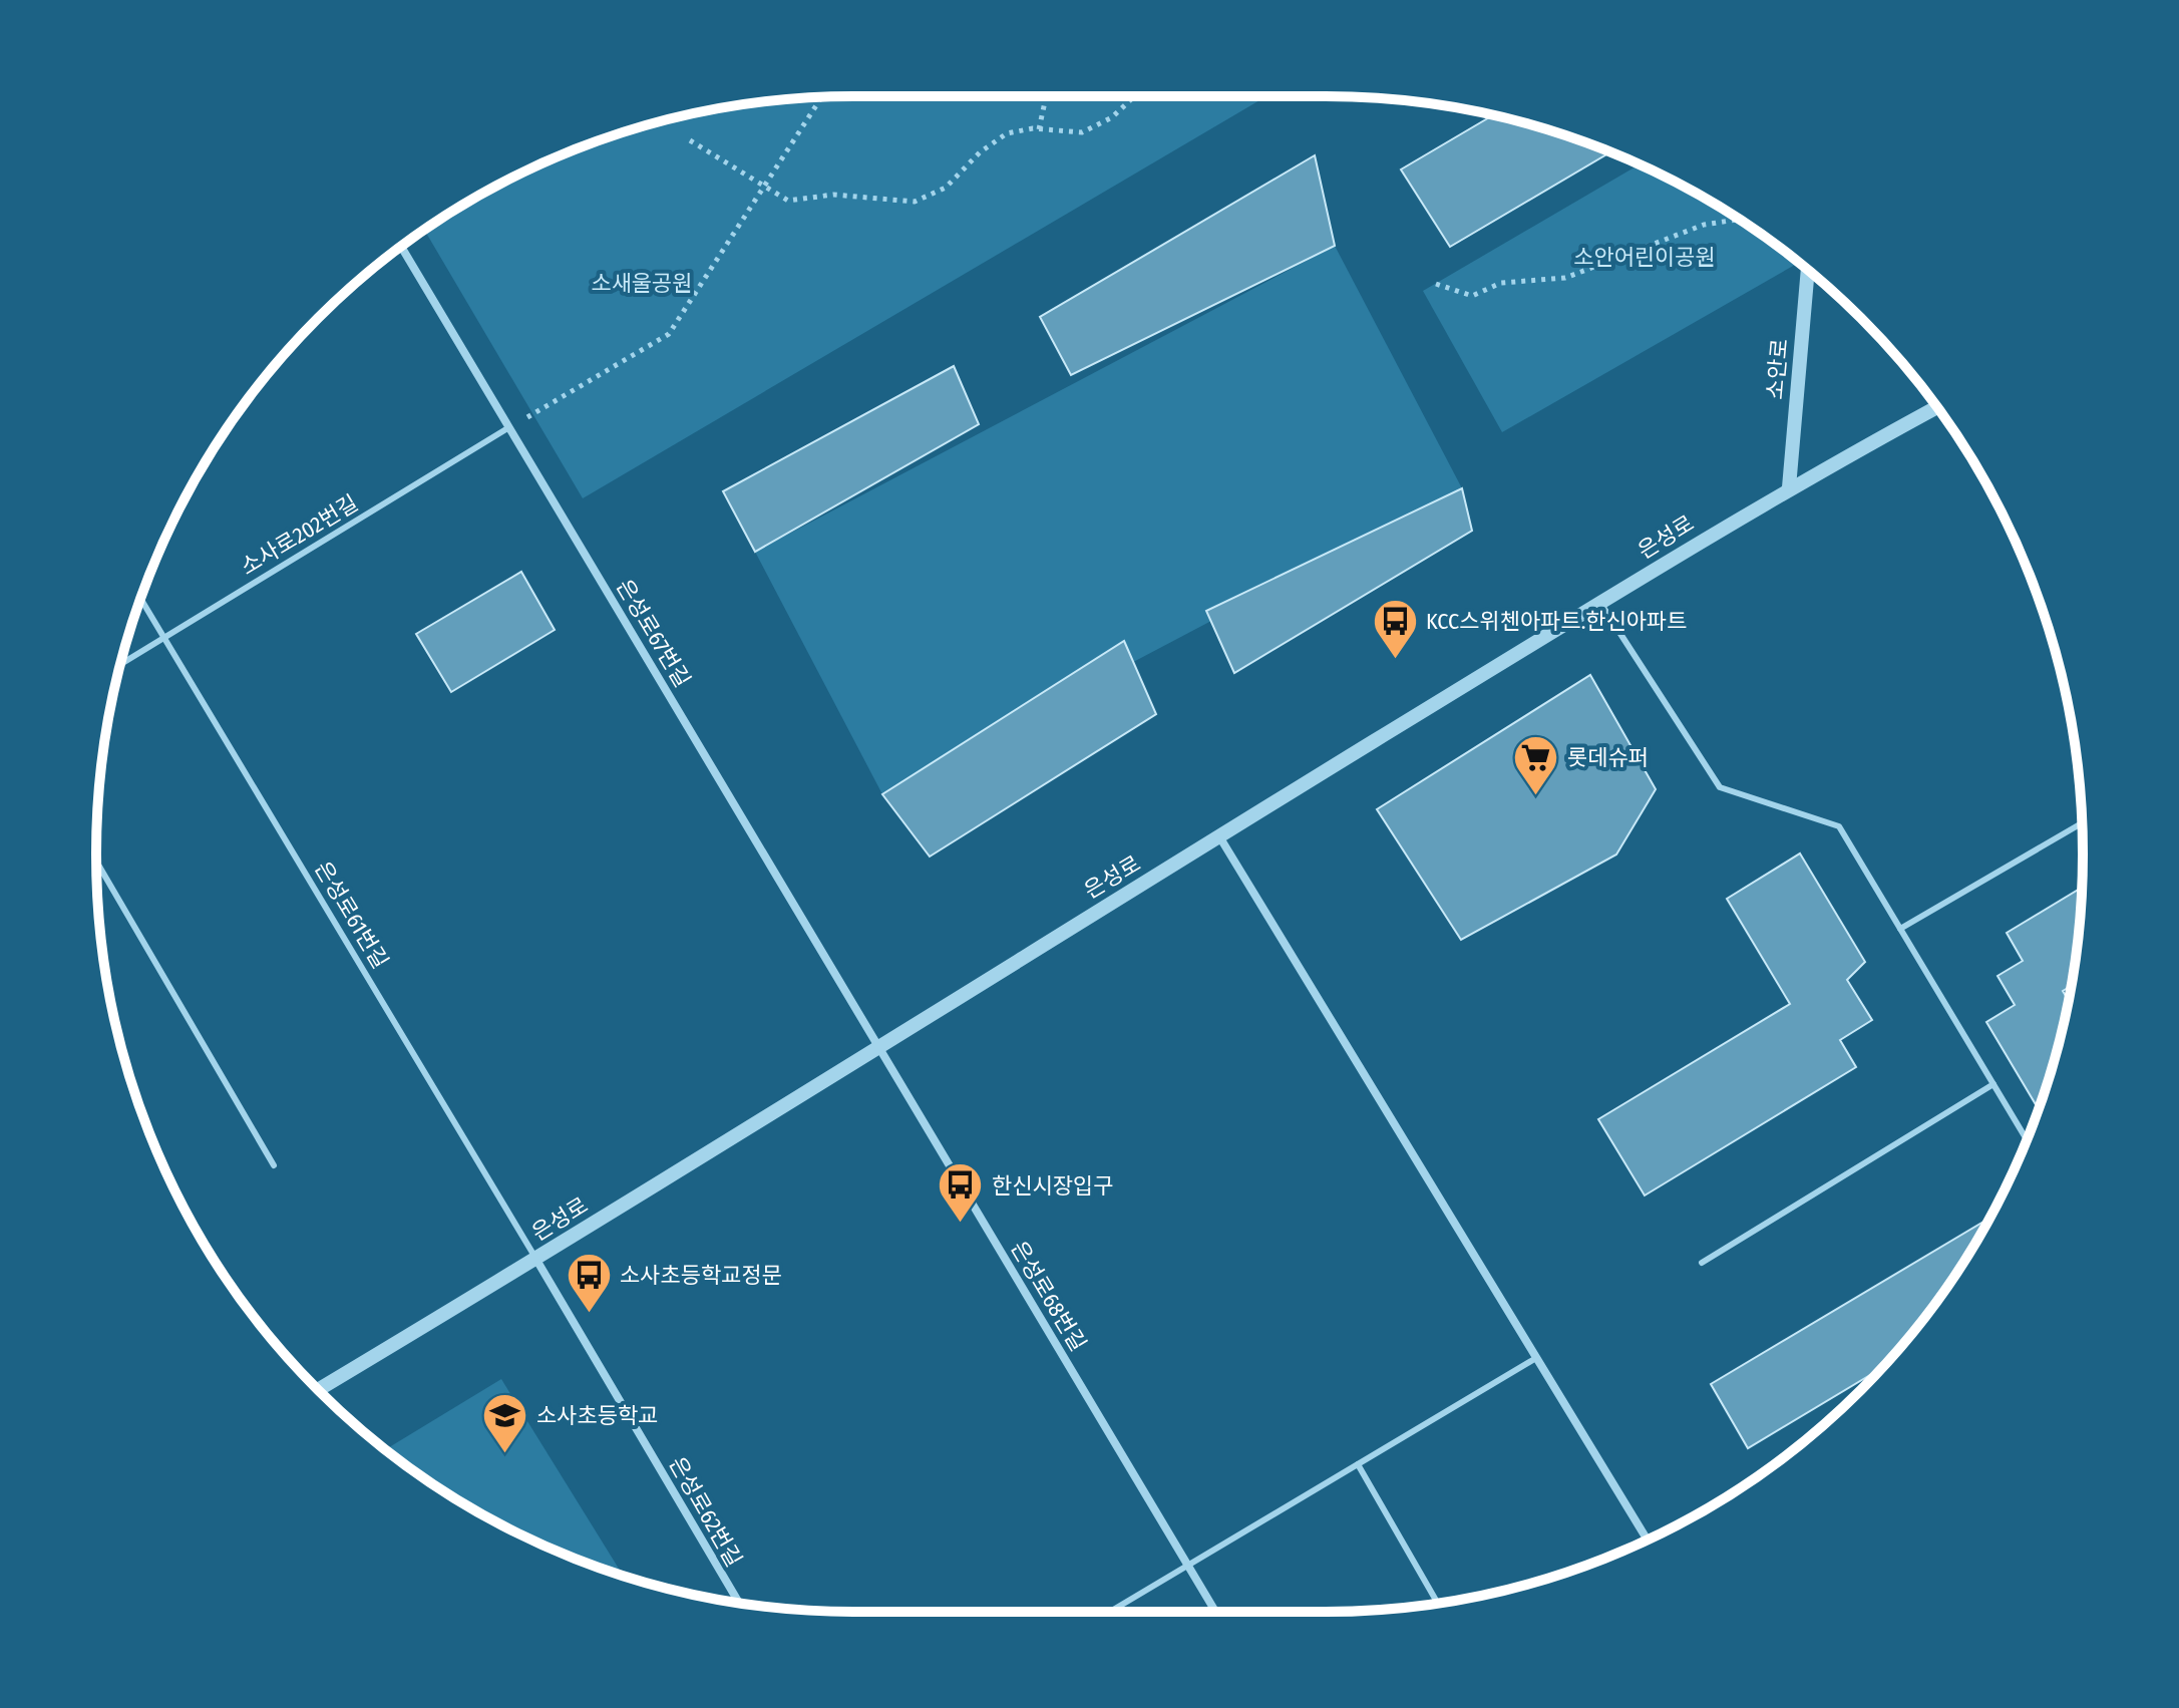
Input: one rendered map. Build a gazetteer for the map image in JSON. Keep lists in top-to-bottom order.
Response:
{
  "streets": {
    "street": [
      "소안로",
      "은성로",
      "은성로67번길",
      "은성로68번길",
      "은성로62번길"
    ],
    "lane": ["소사로202번길", "은성로61번길"]
  },
  "crossings": [
    ["소안로", "은성로"],
    ["소사로202번길", "은성로67번길"],
    ["소사로202번길", "은성로61번길"],
    ["은성로", "은성로67번길"],
    ["은성로", "은성로61번길"],
    ["은성로", "은성로68번길"],
    ["은성로", "은성로62번길"],
    ["은성로67번길", "은성로68번길"],
    ["은성로61번길", "은성로62번길"]
  ],
  "parks": ["소안어린이공원", "소새울공원"],
  "places": {
    "bus stop": ["KCC스위첸아파트.한신아파트", "한신시장입구", "소사초등학교정문"],
    "supermarket": ["롯데슈퍼"],
    "school or university": ["소사초등학교"]
  }
}
